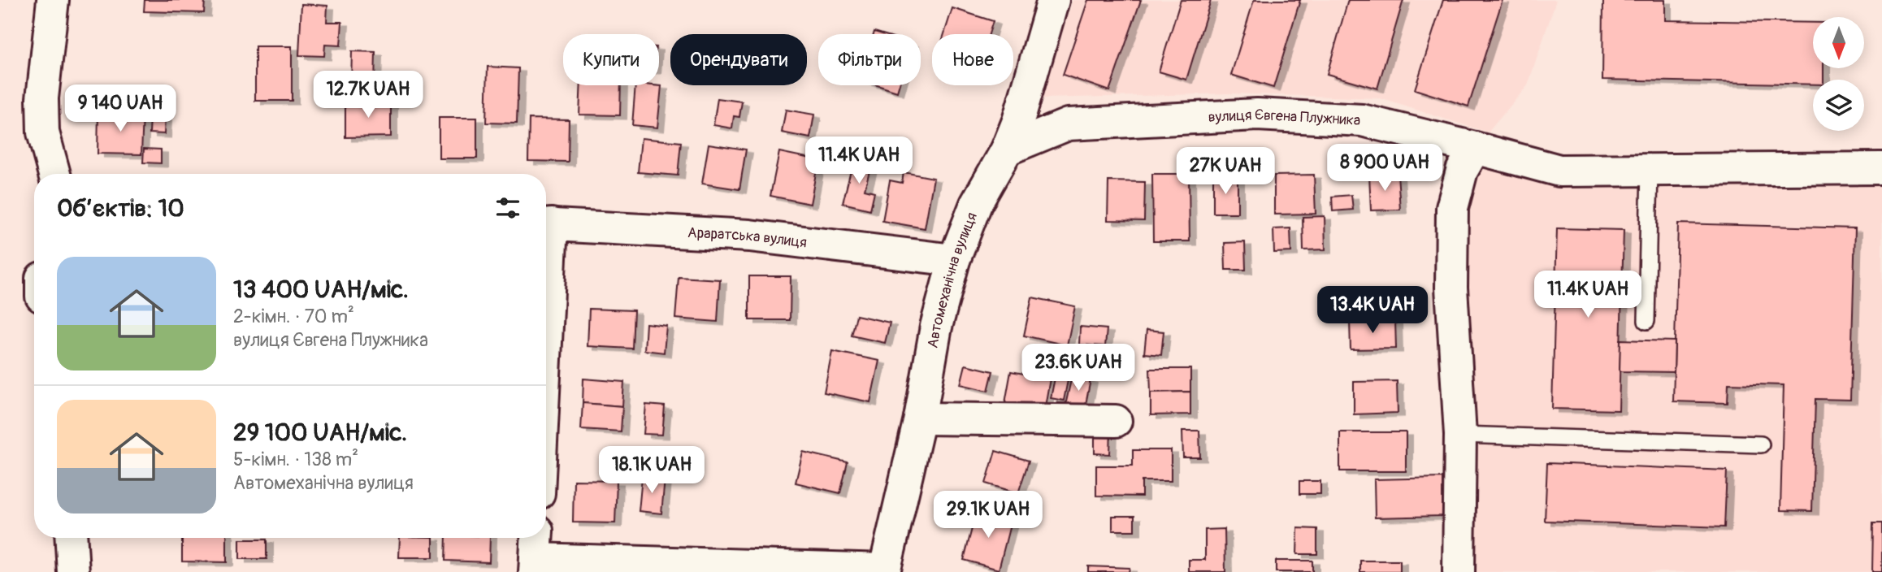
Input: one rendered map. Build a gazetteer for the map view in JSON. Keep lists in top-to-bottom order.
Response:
{
  "streets": {
    "street": ["вулиця Євгена Плужника", "Араратська вулиця", "Автомеханічна вулиця"]
  },
  "crossings": [
    ["вулиця Євгена Плужника", "Автомеханічна вулиця"],
    ["Араратська вулиця", "Автомеханічна вулиця"]
  ],
  "north": "bottom",
  "page": {
    "chip": [
      "Купити",
      "Орендувати",
      "Фільтри",
      "Нове"
    ],
    "price": [
      "12.7K UAH",
      "9 140 UAH",
      "11.4K UAH",
      "8 900 UAH",
      "27K UAH",
      "11.4K UAH",
      "13.4K UAH",
      "23.6K UAH",
      "18.1K UAH",
      "29.1K UAH"
    ],
    "heading": "Об’єктів: 10",
    "list": [
      {
        "name": "13 400 UAH/міс.",
        "note": "2-кімн. · 70 m² · вулиця Євгена Плужника"
      },
      {
        "name": "29 100 UAH/міс.",
        "note": "5-кімн. · 138 m² · Автомеханічна вулиця"
      }
    ]
  }
}
